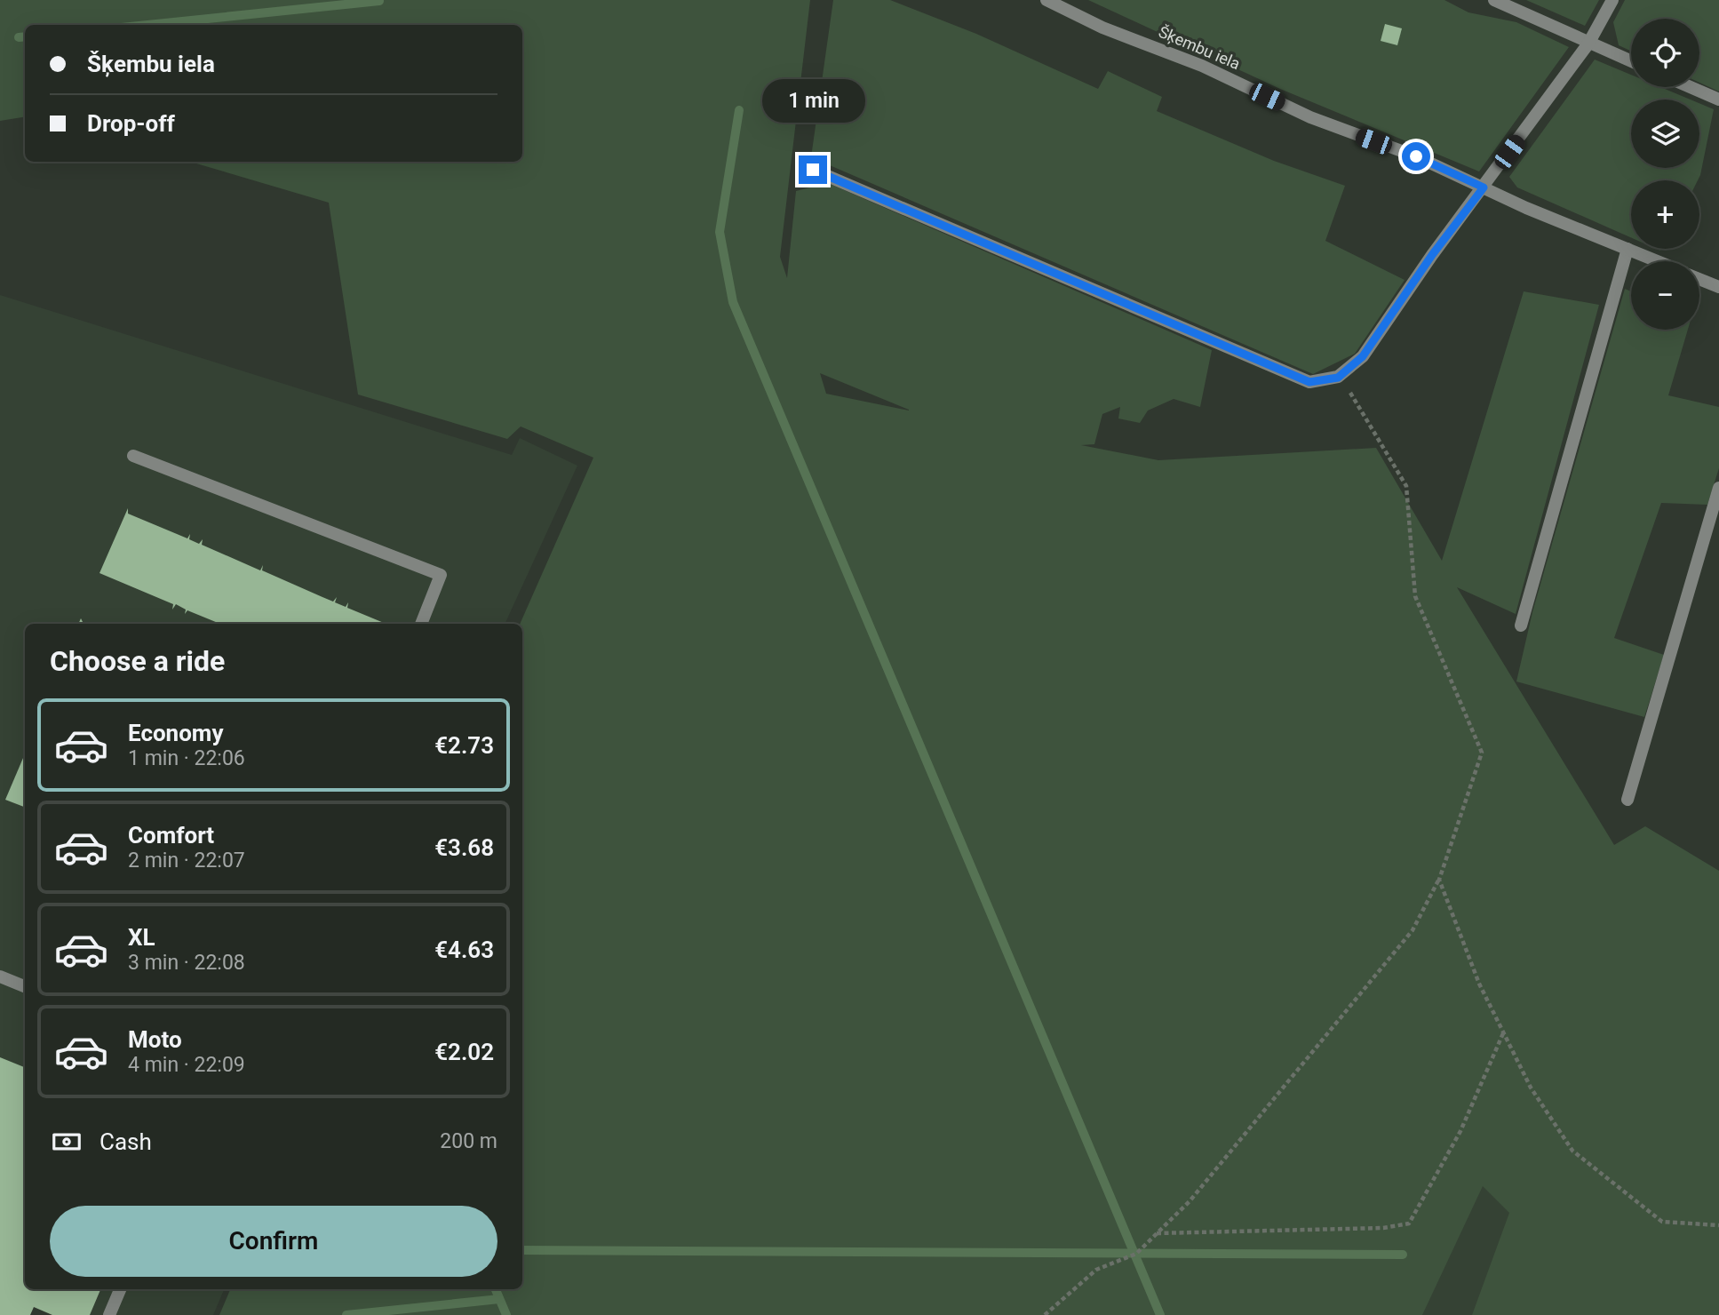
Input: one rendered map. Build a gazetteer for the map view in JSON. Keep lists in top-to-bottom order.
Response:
{
  "streets": {
    "street": ["Šķembu iela"]
  },
  "page": {
    "map_buttons": ["+", "−"],
    "banner": ["Šķembu iela", "Drop-off"],
    "bubble": "1 min",
    "heading": "Choose a ride",
    "list": [
      {
        "name": "Economy",
        "note": "1 min · 22:06",
        "value": "€2.73"
      },
      {
        "name": "Comfort",
        "note": "2 min · 22:07",
        "value": "€3.68"
      },
      {
        "name": "XL",
        "note": "3 min · 22:08",
        "value": "€4.63"
      },
      {
        "name": "Moto",
        "note": "4 min · 22:09",
        "value": "€2.02"
      }
    ],
    "pay": ["Cash", "200 m"],
    "buttons": "Confirm"
  }
}
